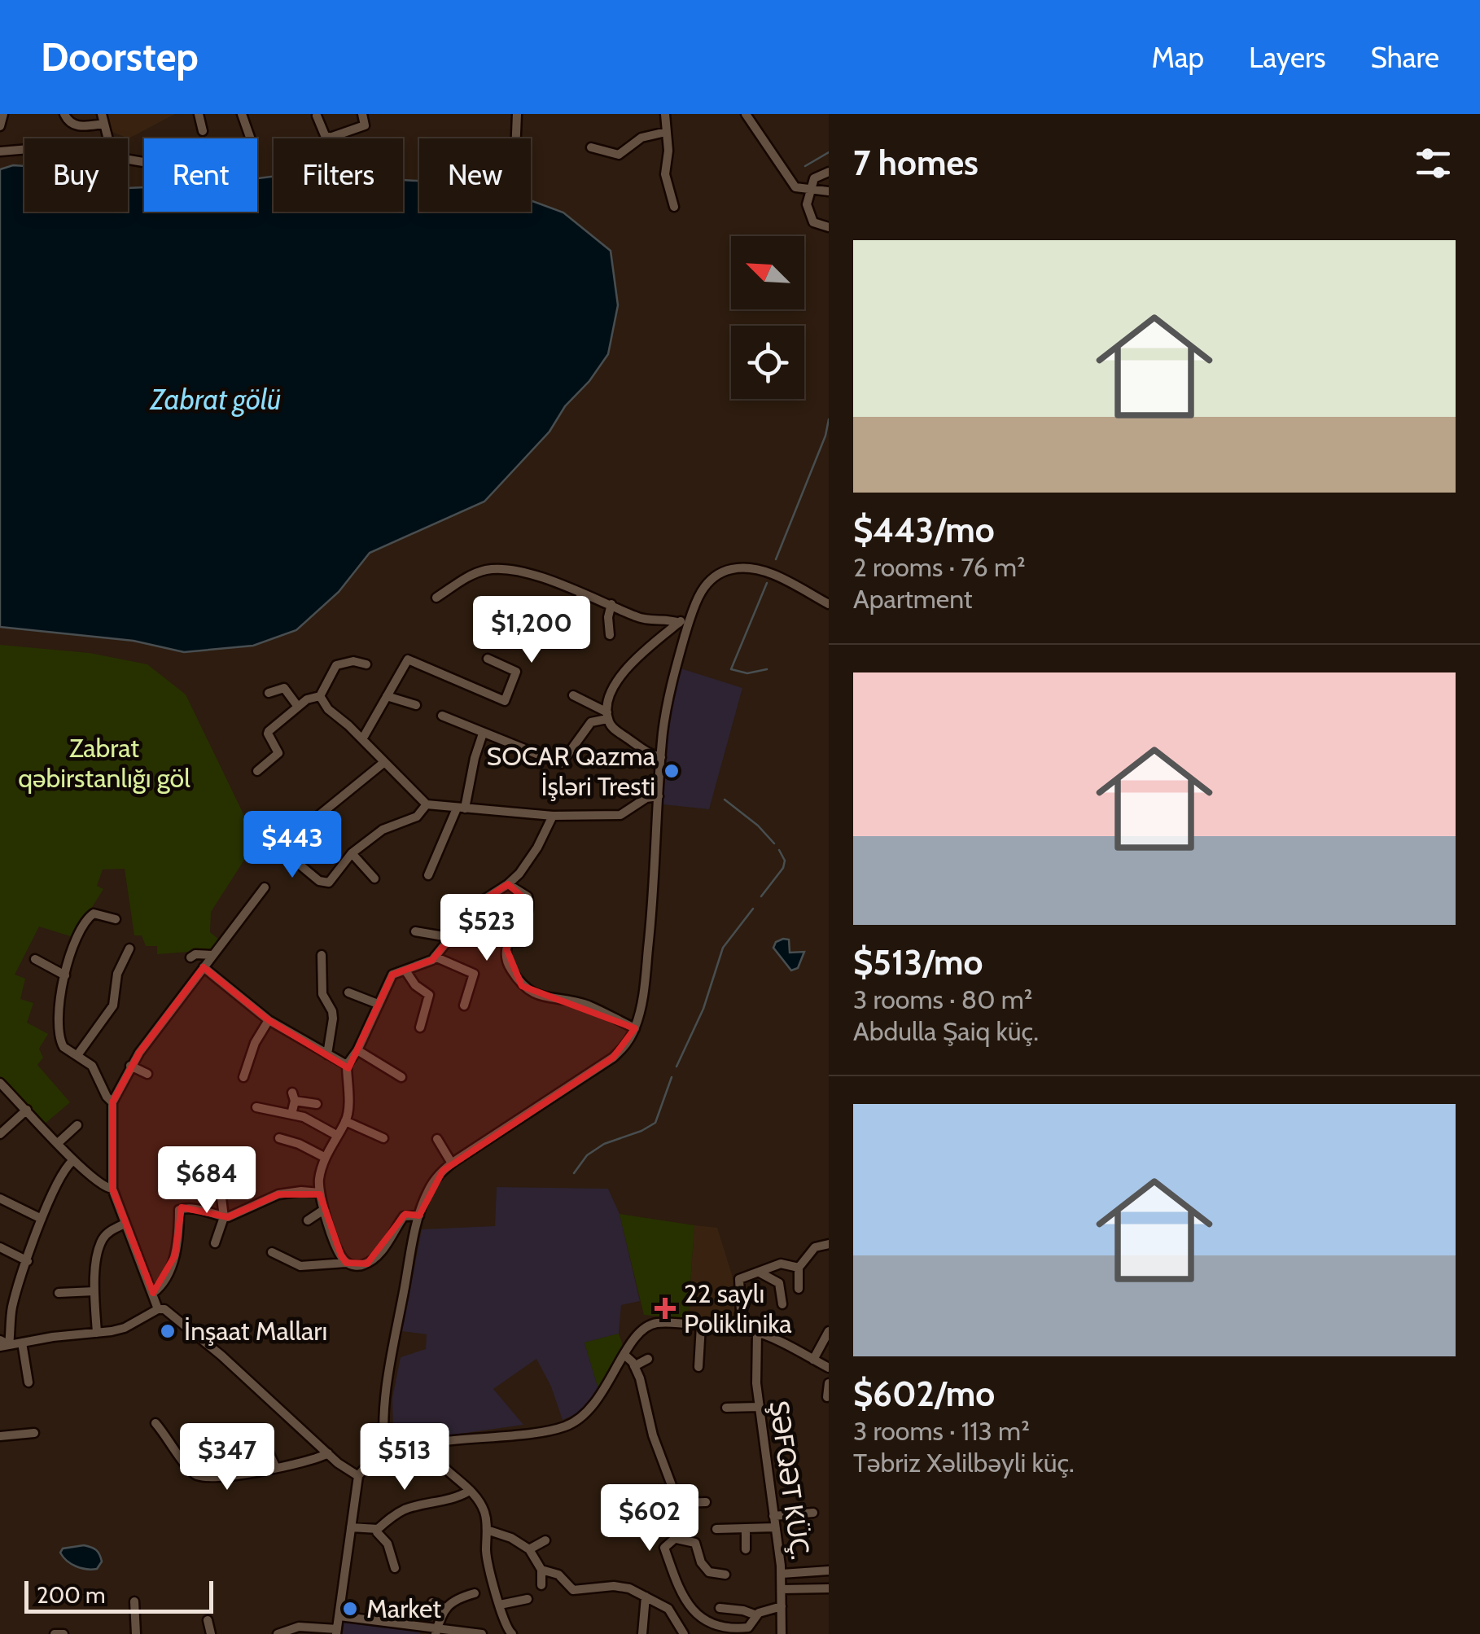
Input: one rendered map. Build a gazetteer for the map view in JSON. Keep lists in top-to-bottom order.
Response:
{
  "streets": {
    "street": ["ŞƏFQƏT KÜÇ."]
  },
  "water": ["Zabrat gölü"],
  "parks": ["Zabrat qəbirstanlığı göl"],
  "places": {
    "other": ["SOCAR Qazma İşləri Tresti", "İnşaat Malları", "Market"],
    "health": ["22 saylı Poliklinika"]
  },
  "scale_bar": "200 m",
  "north": "top left",
  "page": {
    "header": "Doorstep",
    "nav": ["Map", "Layers", "Share"],
    "heading": "7 homes",
    "chip": [
      "Buy",
      "Rent",
      "Filters",
      "New"
    ],
    "list": [
      {
        "name": "$443/mo",
        "note": "2 rooms · 76 m² · Apartment"
      },
      {
        "name": "$513/mo",
        "note": "3 rooms · 80 m² · Abdulla Şaiq küç."
      },
      {
        "name": "$602/mo",
        "note": "3 rooms · 113 m² · Təbriz Xəlilbəyli küç."
      }
    ],
    "price": [
      "$1,200",
      "$443",
      "$523",
      "$684",
      "$347",
      "$513",
      "$602"
    ],
    "scale": "200 m"
  }
}
